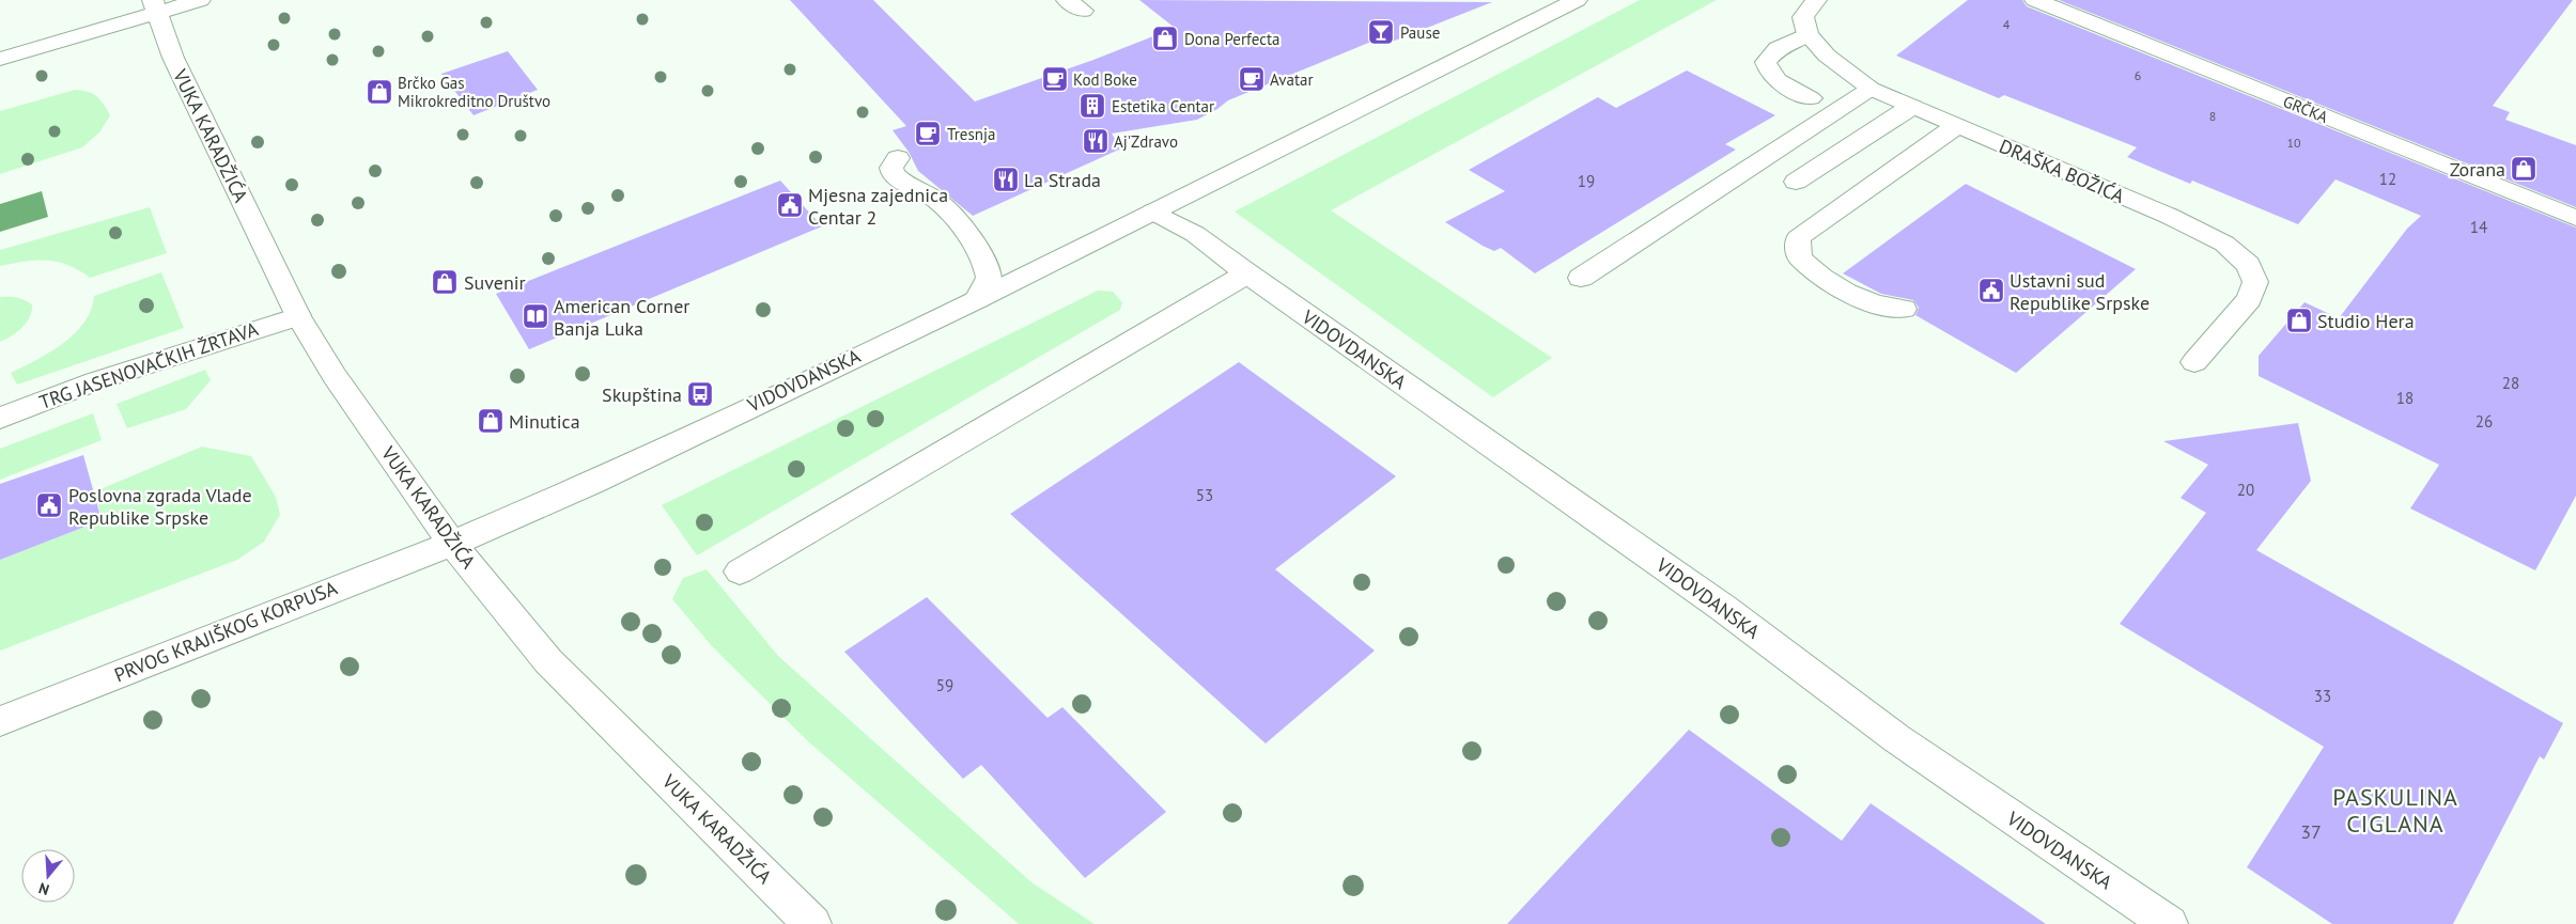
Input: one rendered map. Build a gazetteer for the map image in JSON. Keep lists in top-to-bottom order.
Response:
{
  "streets": {
    "main road": [
      "GRČKA",
      "VUKA KARADŽIĆA",
      "DRAŠKA BOŽIĆA",
      "VIDOVDANSKA",
      "TRG JASENOVAČKIH ŽRTAVA",
      "PRVOG KRAJIŠKOG KORPUSA"
    ]
  },
  "crossings": [
    ["VUKA KARADŽIĆA", "VIDOVDANSKA"],
    ["VUKA KARADŽIĆA", "TRG JASENOVAČKIH ŽRTAVA"],
    ["VUKA KARADŽIĆA", "PRVOG KRAJIŠKOG KORPUSA"],
    ["VIDOVDANSKA", "PRVOG KRAJIŠKOG KORPUSA"]
  ],
  "districts": ["PASKULINA CIGLANA"],
  "places": {
    "bar": ["Pause"],
    "shop": [
      "Dona Perfecta",
      "Brčko Gas Mikrokreditno Društvo",
      "Zorana",
      "Suvenir",
      "Studio Hera",
      "Minutica"
    ],
    "cafe": ["Kod Boke", "Avatar", "Tresnja"],
    "building": ["Estetika Centar"],
    "restaurant": ["Aj'Zdravo", "La Strada"],
    "public building": ["Mjesna zajednica Centar 2", "Ustavni sud Republike Srpske", "Poslovna zgrada Vlade Republike Srpske"],
    "library": ["American Corner Banja Luka"],
    "bus stop": ["Skupština"]
  },
  "house_numbers": [
    "4",
    "6",
    "8",
    "10",
    "12",
    "19",
    "14",
    "28",
    "18",
    "26",
    "20",
    "53",
    "59",
    "33",
    "37"
  ],
  "north": "bottom"
}
